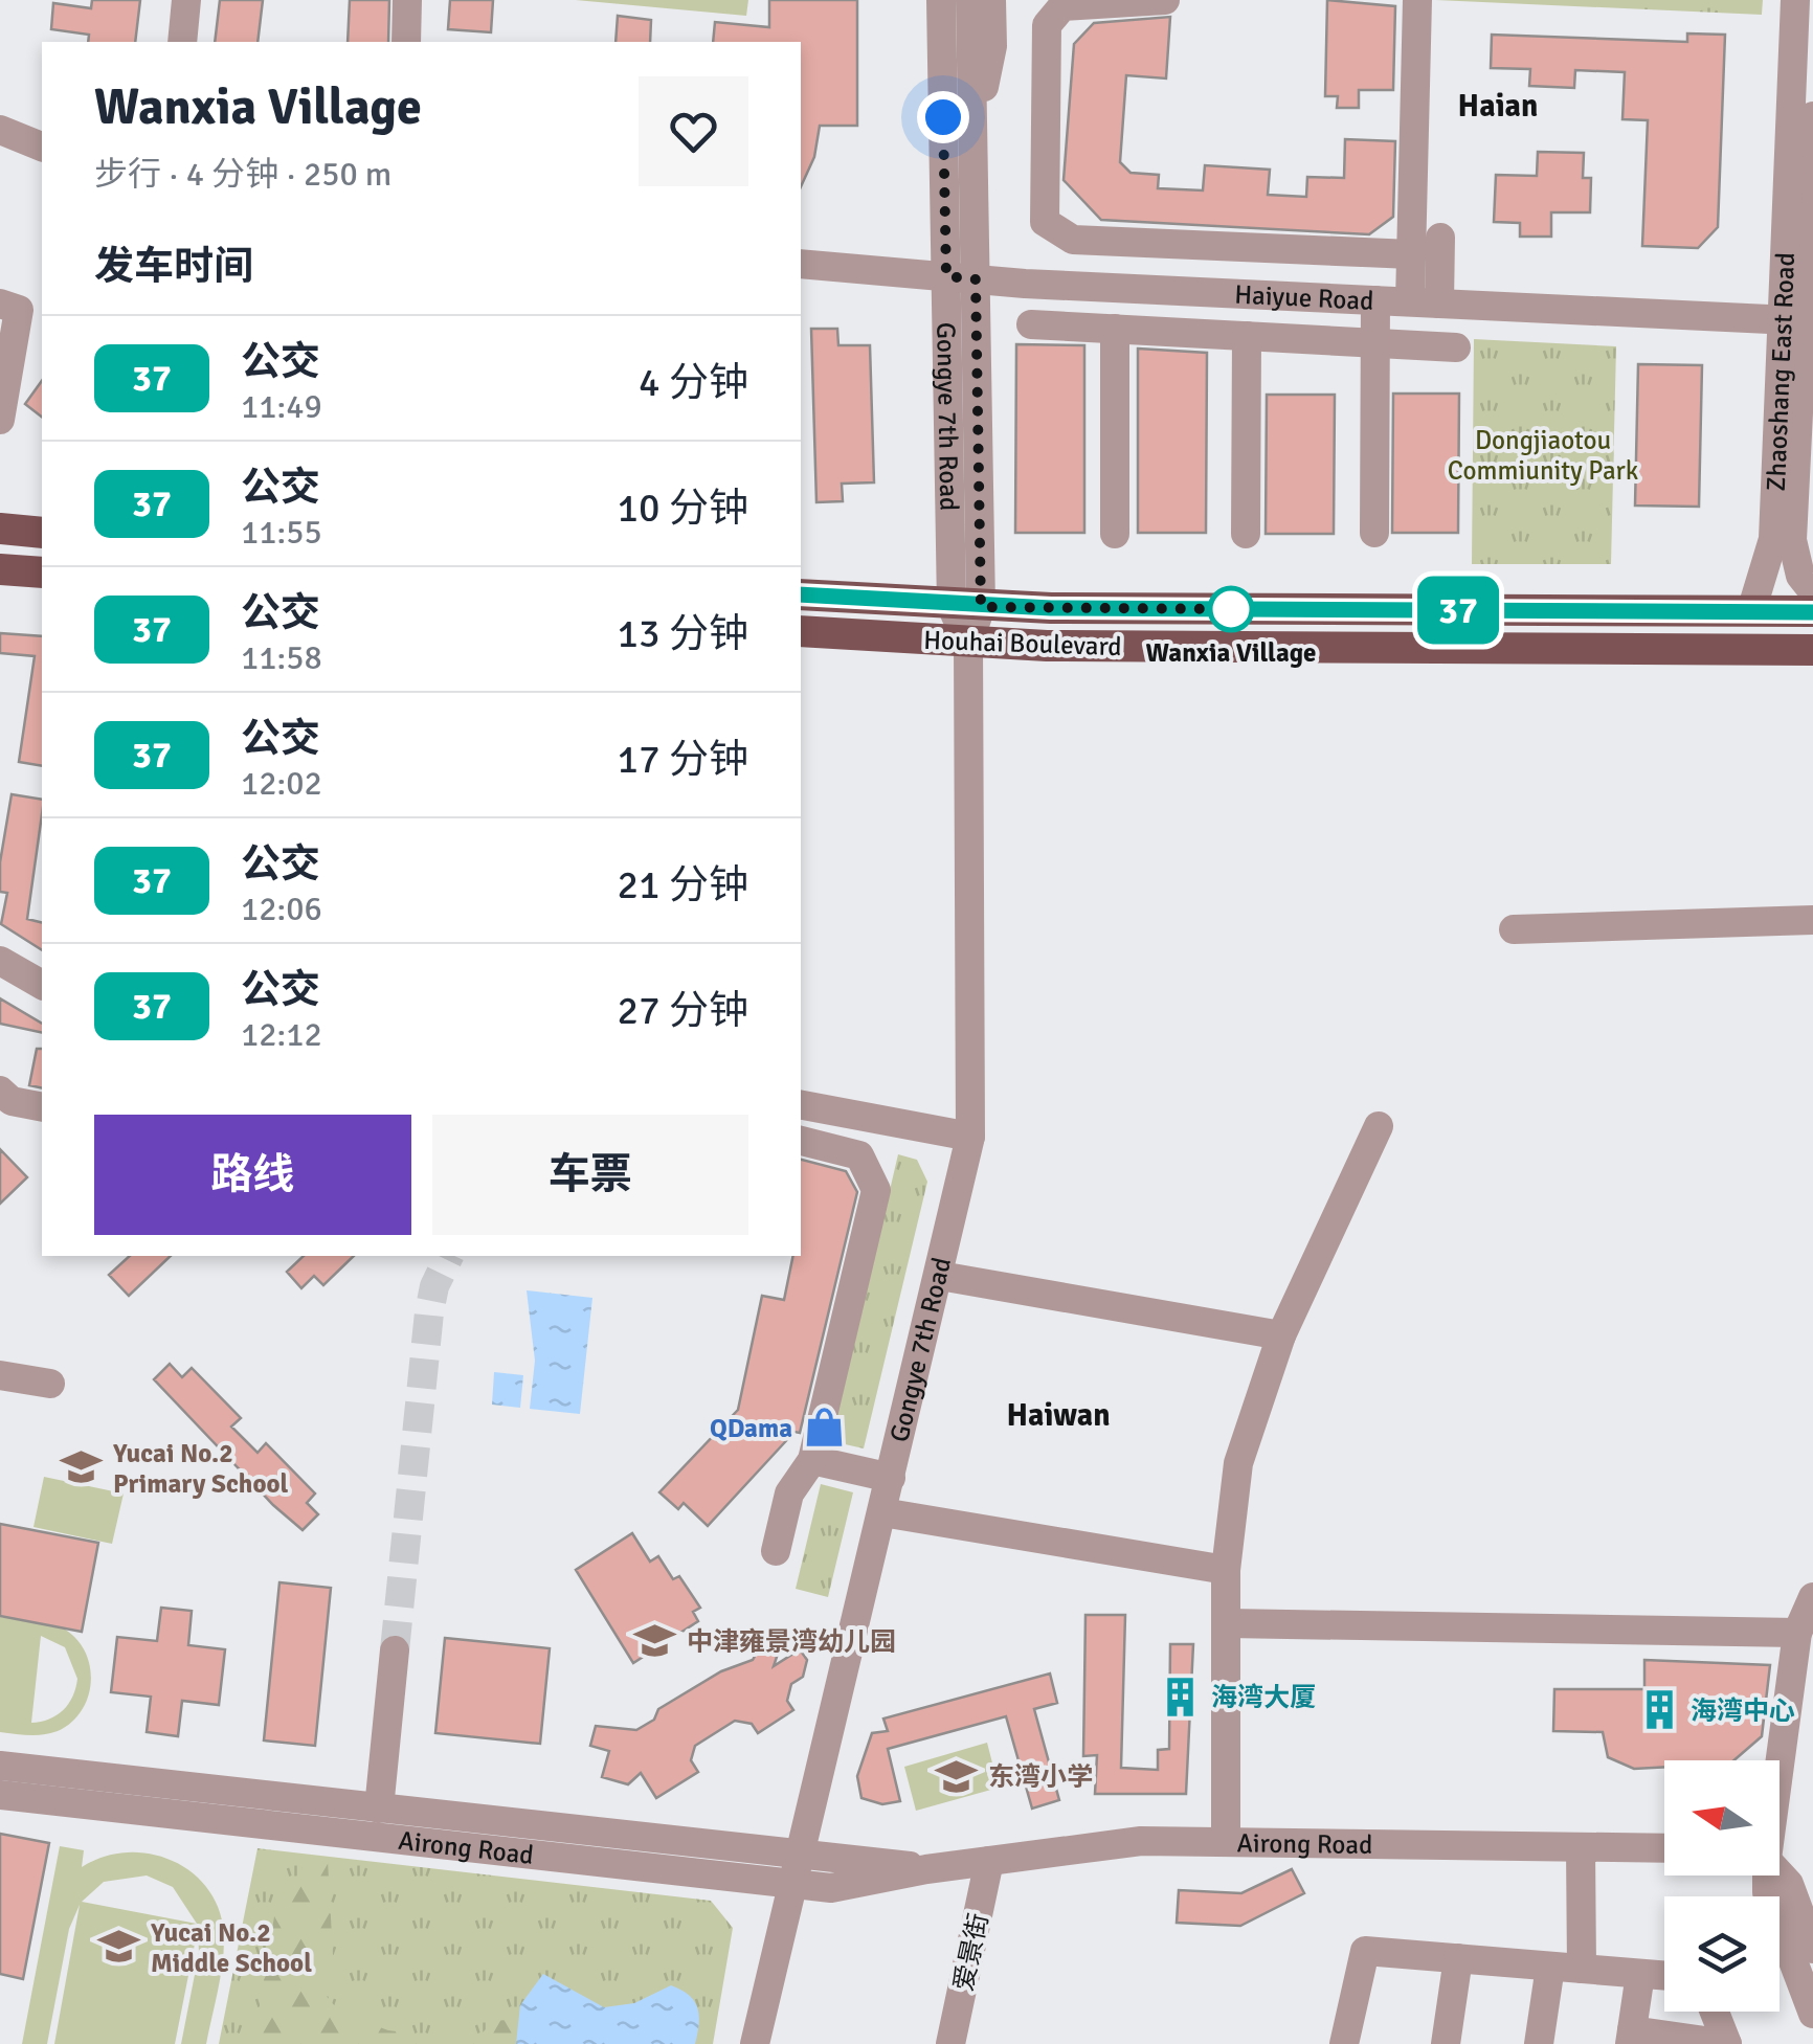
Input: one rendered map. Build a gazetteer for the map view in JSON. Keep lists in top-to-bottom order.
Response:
{
  "streets": {
    "main road": ["Houhai Boulevard"],
    "street": [
      "Haiyue Road",
      "Zhaoshang East Road",
      "Gongye 7th Road",
      "Airong Road",
      "爱景街"
    ]
  },
  "crossings": [
    ["Haiyue Road", "Zhaoshang East Road"],
    ["Haiyue Road", "Gongye 7th Road"],
    ["Zhaoshang East Road", "Houhai Boulevard"],
    ["Gongye 7th Road", "Houhai Boulevard"],
    ["Gongye 7th Road", "Airong Road"],
    ["Airong Road", "爱景街"]
  ],
  "districts": ["Haian", "Haiwan"],
  "parks": ["Dongjiaotou Commiunity Park"],
  "places": {
    "other": ["Wanxia Village"],
    "shop": ["QDama"],
    "school or university": [
      "Yucai No.2 Primary School",
      "中津雍景湾幼儿园",
      "东湾小学",
      "Yucai No.2 Middle School"
    ],
    "building": ["海湾大厦", "海湾中心"]
  },
  "lines": ["bus line 37"],
  "north": "left",
  "page": {
    "on_map": "37",
    "heading": [
      ["Wanxia Village", "步行 · 4 分钟 · 250 m"],
      "发车时间"
    ],
    "list": [
      {
        "mark": "37",
        "name": "公交",
        "note": "11:49",
        "value": "4 分钟"
      },
      {
        "mark": "37",
        "name": "公交",
        "note": "11:55",
        "value": "10 分钟"
      },
      {
        "mark": "37",
        "name": "公交",
        "note": "11:58",
        "value": "13 分钟"
      },
      {
        "mark": "37",
        "name": "公交",
        "note": "12:02",
        "value": "17 分钟"
      },
      {
        "mark": "37",
        "name": "公交",
        "note": "12:06",
        "value": "21 分钟"
      },
      {
        "mark": "37",
        "name": "公交",
        "note": "12:12",
        "value": "27 分钟"
      }
    ],
    "buttons": ["路线", "车票"]
  }
}
